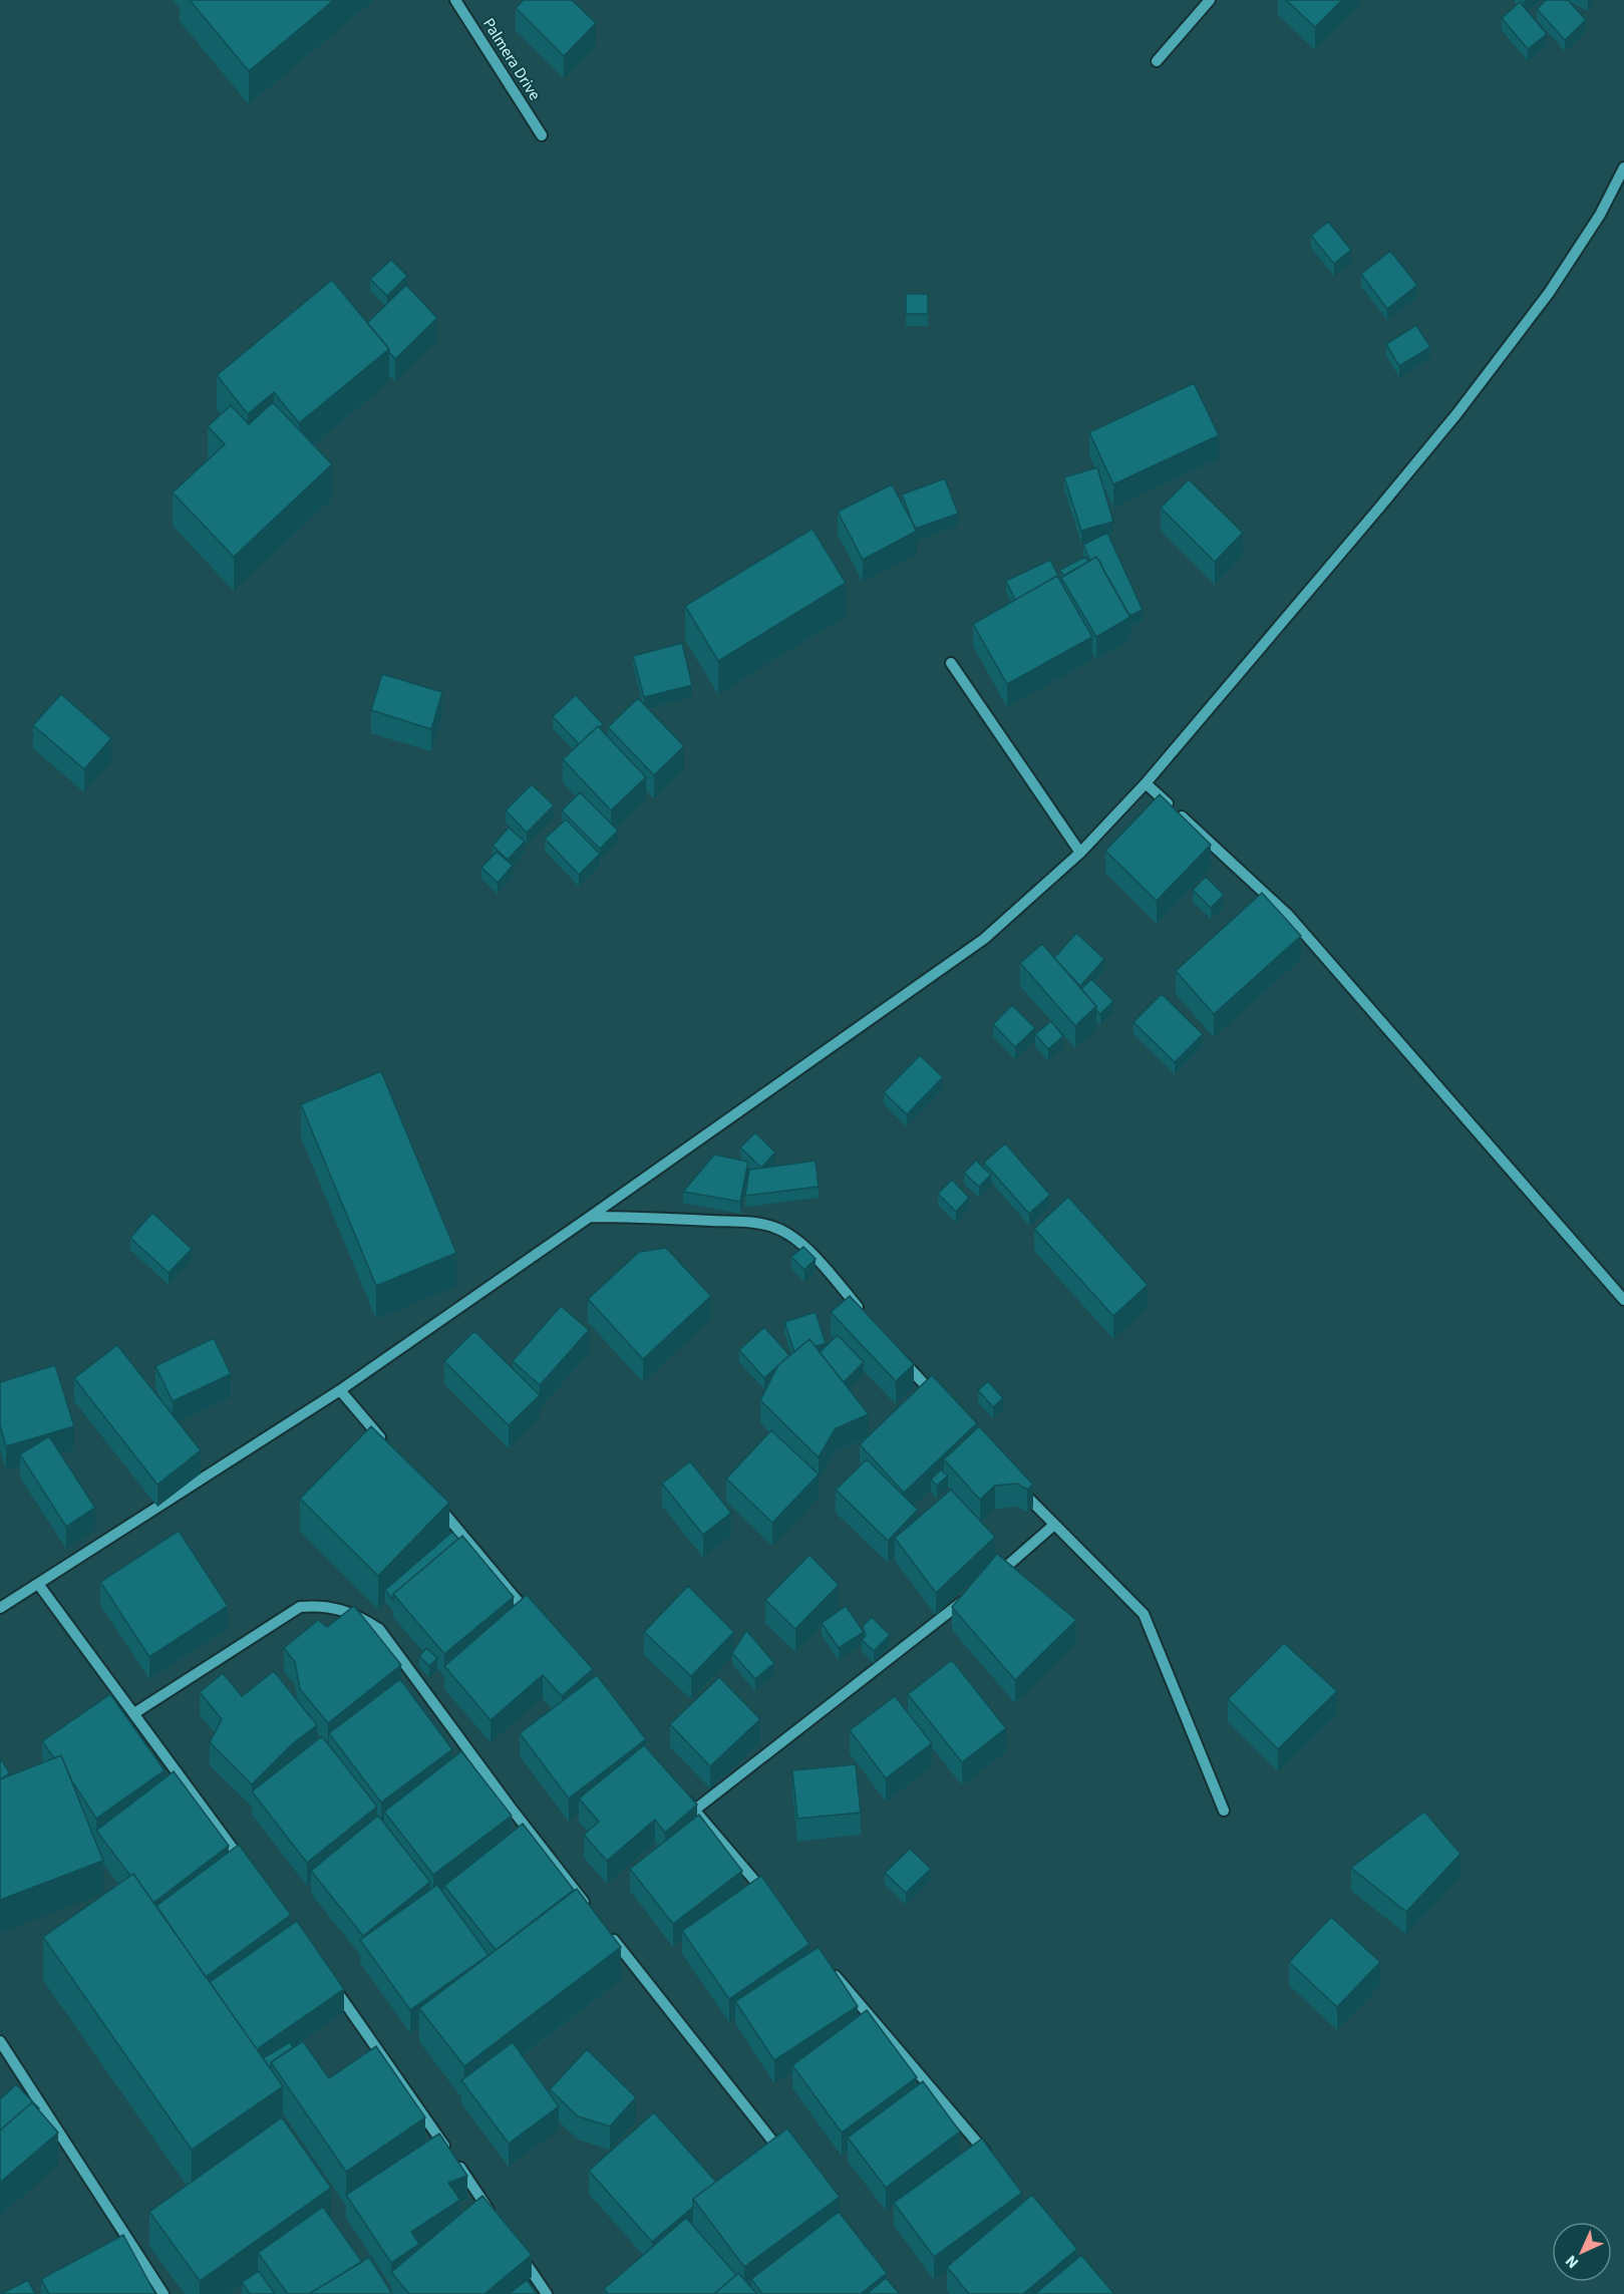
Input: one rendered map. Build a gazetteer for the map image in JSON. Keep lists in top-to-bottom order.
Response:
{
  "streets": {
    "street": ["Palmera Drive"]
  },
  "north": "bottom left"
}
